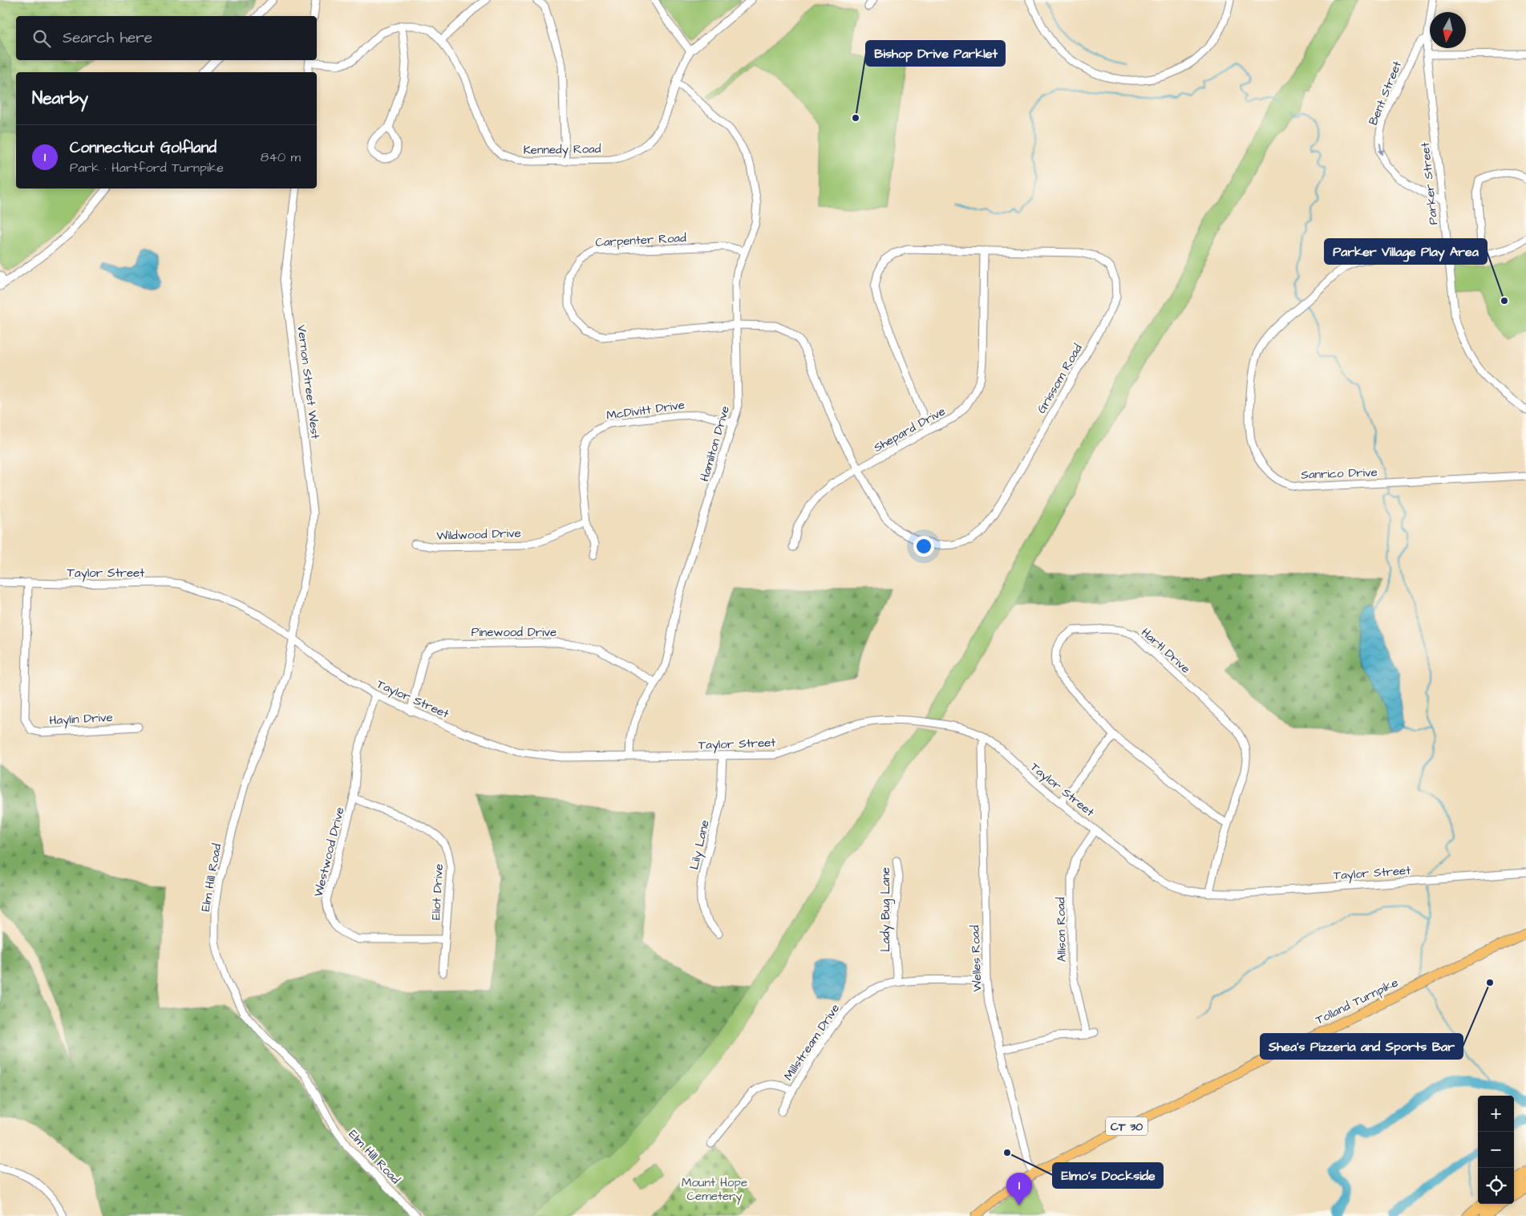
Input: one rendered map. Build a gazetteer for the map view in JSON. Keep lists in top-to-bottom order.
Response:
{
  "streets": {
    "main road": ["Tolland Turnpike", "CT 30"],
    "street": [
      "Bent Street",
      "Kennedy Road",
      "Parker Street",
      "Carpenter Road",
      "Grissom Road",
      "Vernon Street West",
      "McDivitt Drive",
      "Shepard Drive",
      "Hamilton Drive",
      "Sanrico Drive",
      "Wildwood Drive",
      "Taylor Street",
      "Pinewood Drive",
      "Hartl Drive",
      "Haylin Drive",
      "Lily Lane",
      "Westwood Drive",
      "Elm Hill Road",
      "Eliot Drive",
      "Lady Bug Lane",
      "Allison Road",
      "Welles Road",
      "Millstream Drive"
    ]
  },
  "crossings": [
    ["Bent Street", "Parker Street"],
    ["Kennedy Road", "Hamilton Drive"],
    ["Parker Street", "Sanrico Drive"],
    ["Carpenter Road", "Grissom Road"],
    ["Carpenter Road", "Hamilton Drive"],
    ["Grissom Road", "Shepard Drive"],
    ["Grissom Road", "Hamilton Drive"],
    ["Vernon Street West", "Elm Hill Road"],
    ["McDivitt Drive", "Hamilton Drive"],
    ["McDivitt Drive", "Wildwood Drive"],
    ["Hamilton Drive", "Taylor Street"],
    ["Hamilton Drive", "Pinewood Drive"],
    ["Taylor Street", "Pinewood Drive"],
    ["Taylor Street", "Hartl Drive"],
    ["Taylor Street", "Haylin Drive"],
    ["Taylor Street", "Lily Lane"],
    ["Taylor Street", "Westwood Drive"],
    ["Taylor Street", "Elm Hill Road"],
    ["Taylor Street", "Allison Road"],
    ["Taylor Street", "Welles Road"],
    ["Westwood Drive", "Eliot Drive"],
    ["Lady Bug Lane", "Millstream Drive"],
    ["Welles Road", "Tolland Turnpike"],
    ["Welles Road", "Millstream Drive"],
    ["Welles Road", "CT 30"],
    ["Tolland Turnpike", "CT 30"]
  ],
  "parks": ["Mount Hope Cemetery"],
  "places": [
    "Bishop Drive Parklet",
    "Parker Village Play Area",
    "Shea's Pizzeria and Sports Bar",
    "Elmo's Dockside"
  ],
  "north": "bottom",
  "page": {
    "search": "Search here",
    "heading": "Nearby",
    "list": [
      {
        "mark": "1",
        "name": "Connecticut Golfland",
        "note": "Park · Hartford Turnpike",
        "value": "840 m"
      }
    ],
    "map_buttons": ["+", "−"],
    "pins": "1"
  }
}
